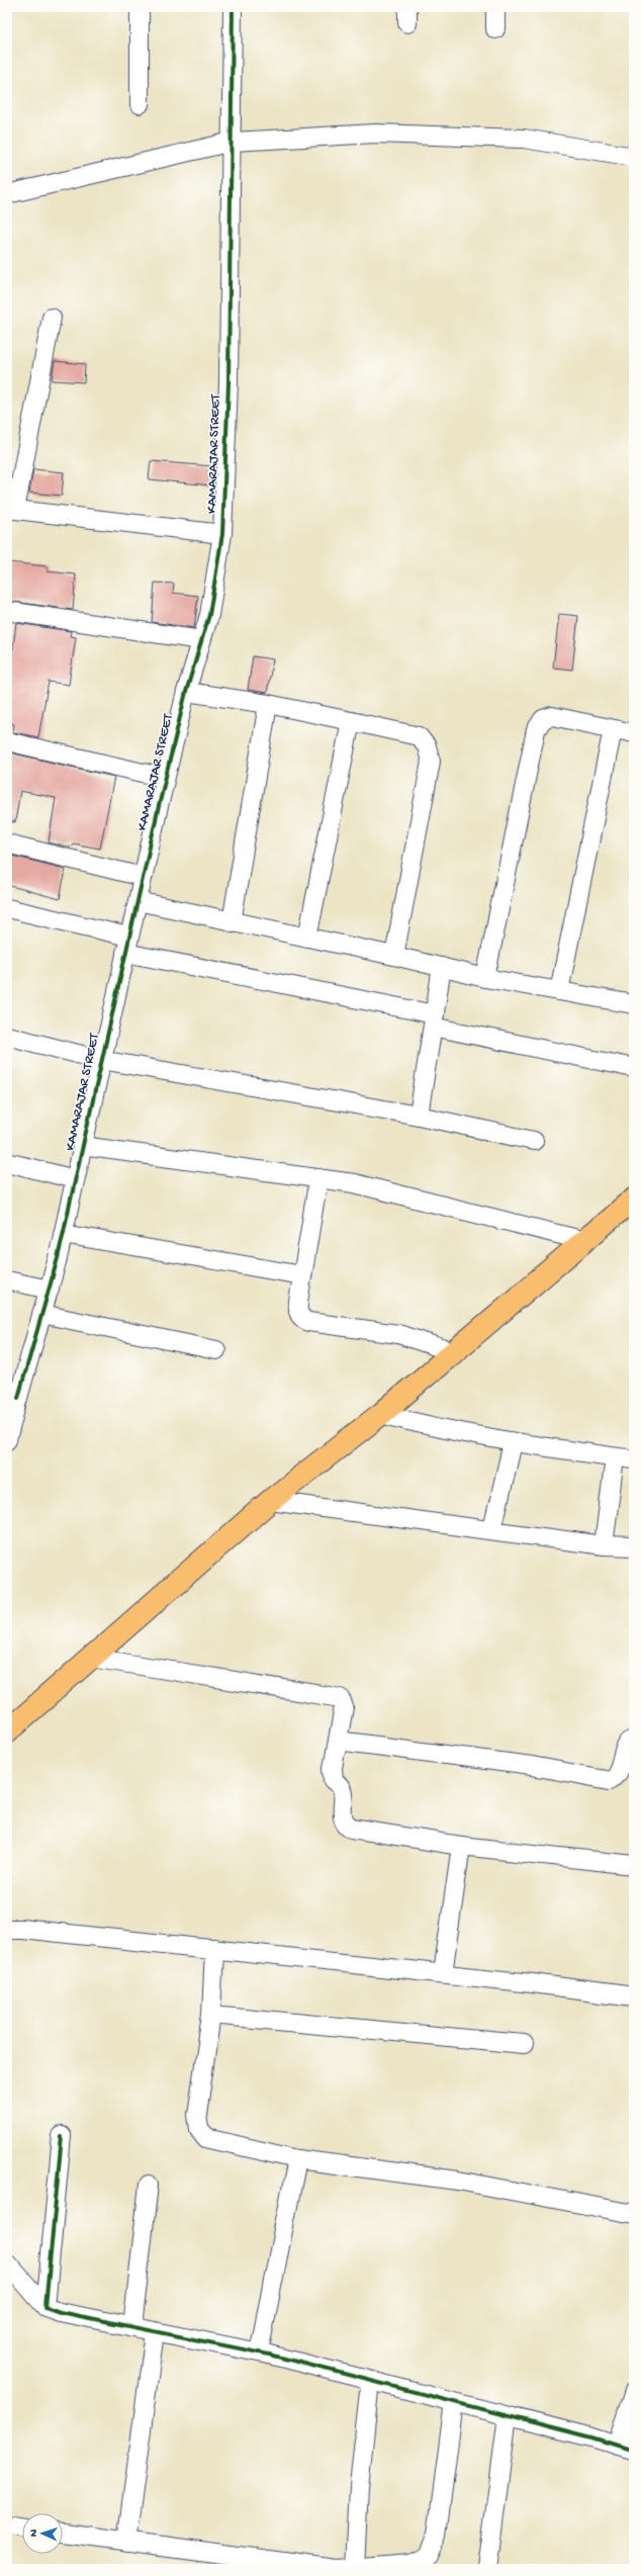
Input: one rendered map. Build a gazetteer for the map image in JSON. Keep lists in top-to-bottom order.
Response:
{
  "streets": {
    "street": ["KAMARAJAR STREET"]
  },
  "north": "left"
}
